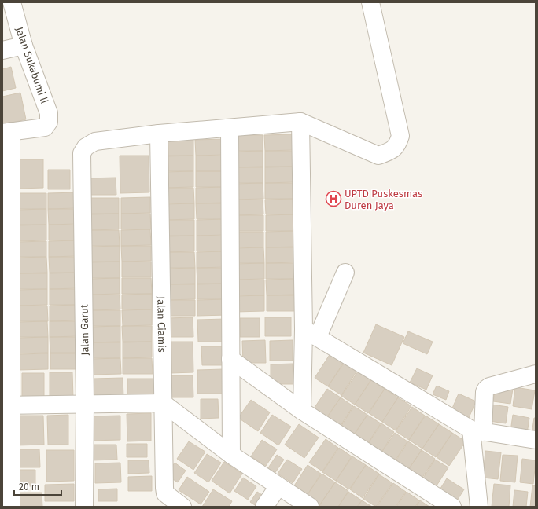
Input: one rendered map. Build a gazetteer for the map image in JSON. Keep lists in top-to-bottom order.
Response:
{
  "streets": {
    "street": ["Jalan Sukabumi ll", "Jalan Ciamis", "Jalan Garut"]
  },
  "crossings": [
    ["Jalan Ciamis", "Jalan Garut"]
  ],
  "places": {
    "hospital": ["UPTD Puskesmas Duren Jaya"]
  },
  "scale_bar": "20 m"
}
